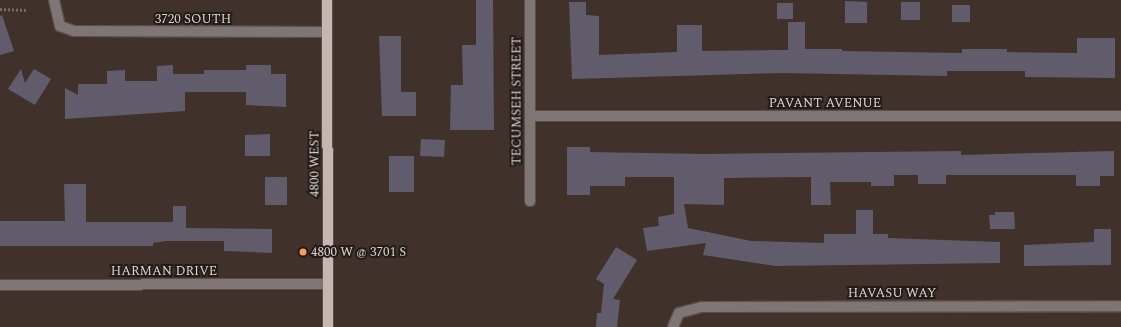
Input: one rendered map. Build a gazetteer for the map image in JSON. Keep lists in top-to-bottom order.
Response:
{
  "streets": {
    "main road": ["4800 WEST"],
    "street": [
      "3720 SOUTH",
      "TECUMSEH STREET",
      "PAVANT AVENUE",
      "HARMAN DRIVE",
      "HAVASU WAY"
    ]
  },
  "crossings": [
    ["3720 SOUTH", "4800 WEST"],
    ["TECUMSEH STREET", "PAVANT AVENUE"],
    ["4800 WEST", "HARMAN DRIVE"]
  ],
  "places": ["4800 W @ 3701 S"]
}
